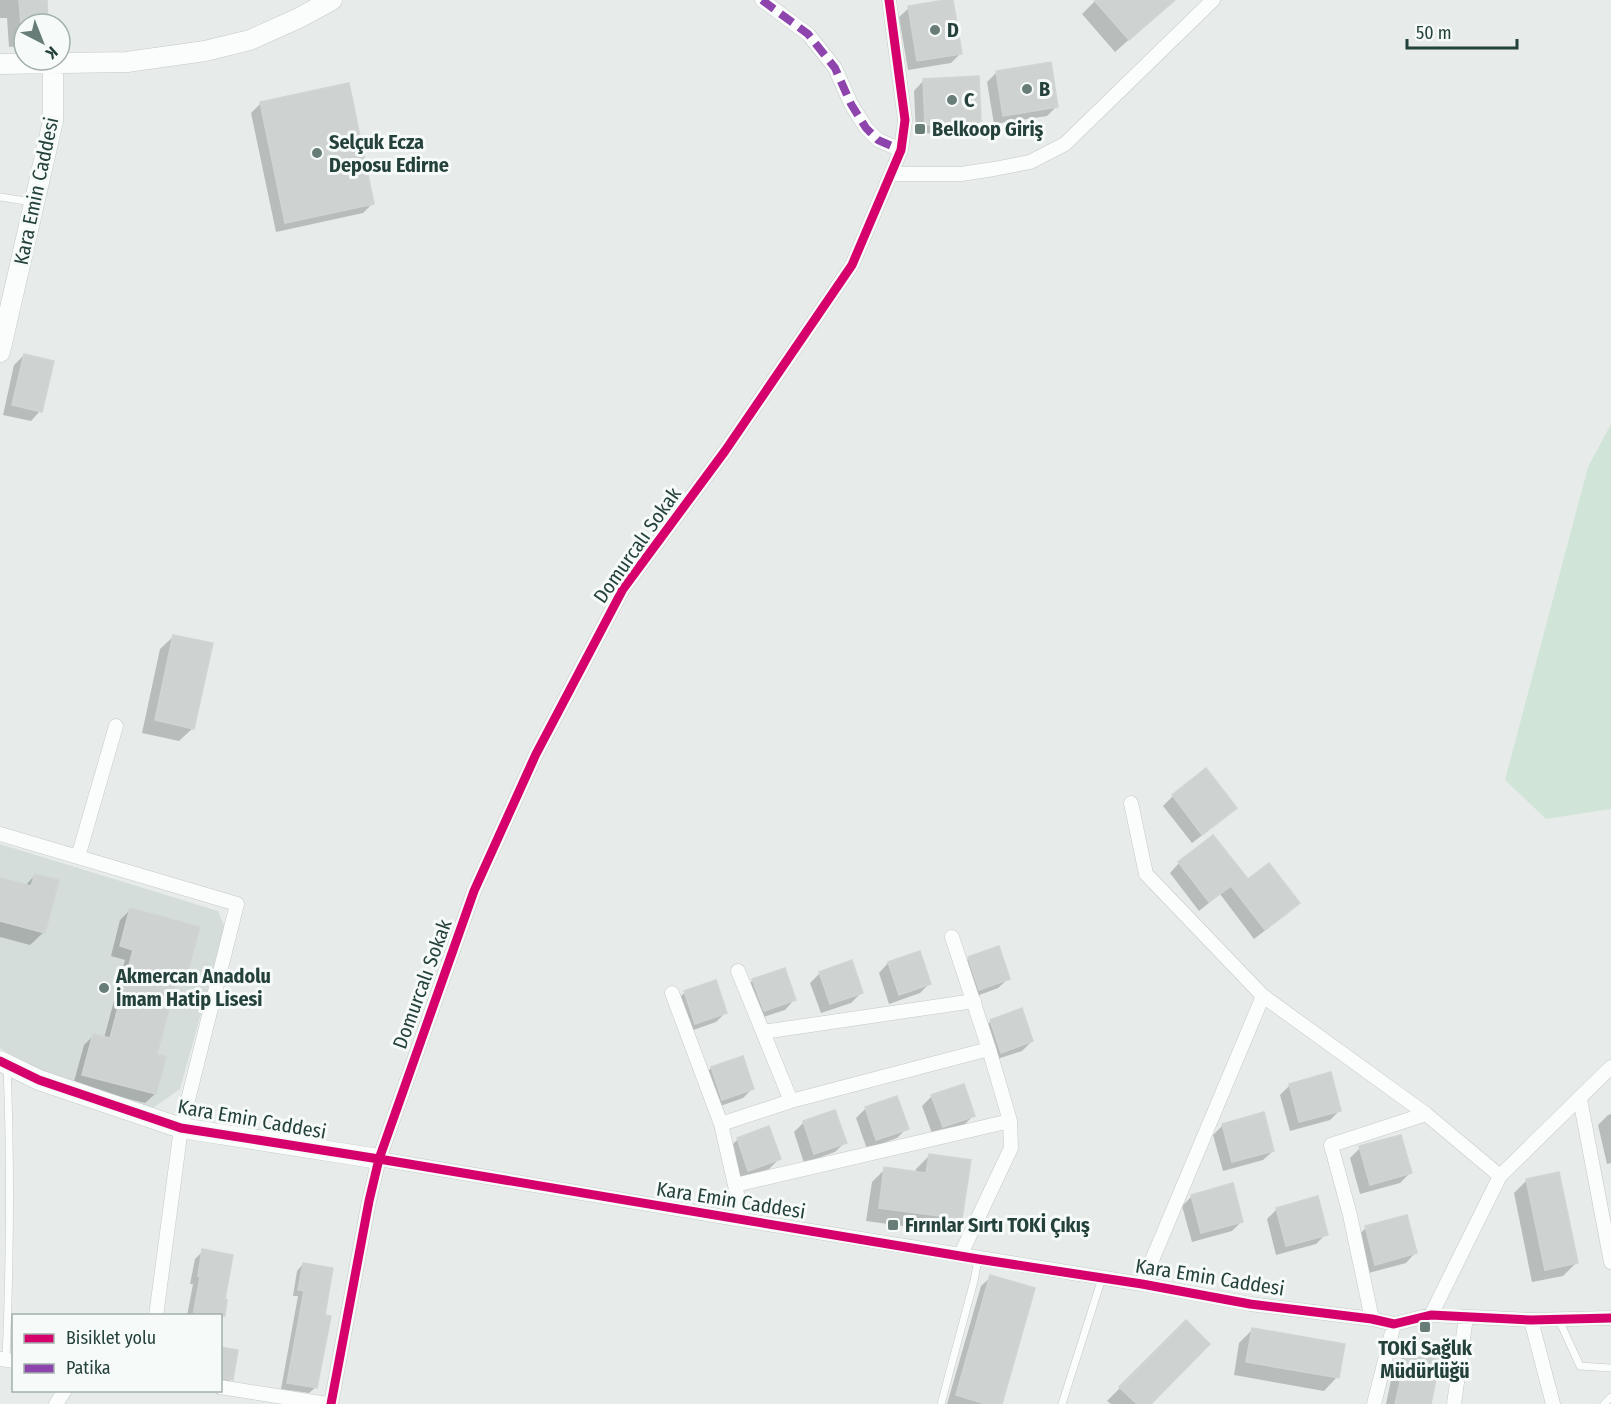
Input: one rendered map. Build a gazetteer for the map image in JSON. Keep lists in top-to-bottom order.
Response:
{
  "streets": {
    "street": ["Kara Emin Caddesi", "Domurcalı Sokak"]
  },
  "crossings": [
    ["Kara Emin Caddesi", "Domurcalı Sokak"]
  ],
  "places": {
    "other": [
      "D",
      "B",
      "C",
      "Selçuk Ecza Deposu Edirne",
      "Akmercan Anadolu İmam Hatip Lisesi"
    ],
    "transit": ["Belkoop Giriş", "Fırınlar Sırtı TOKİ Çıkış", "TOKİ Sağlık Müdürlüğü"]
  },
  "legend": ["Bisiklet yolu", "Patika"],
  "scale_bar": "50 m",
  "north": "bottom right"
}
